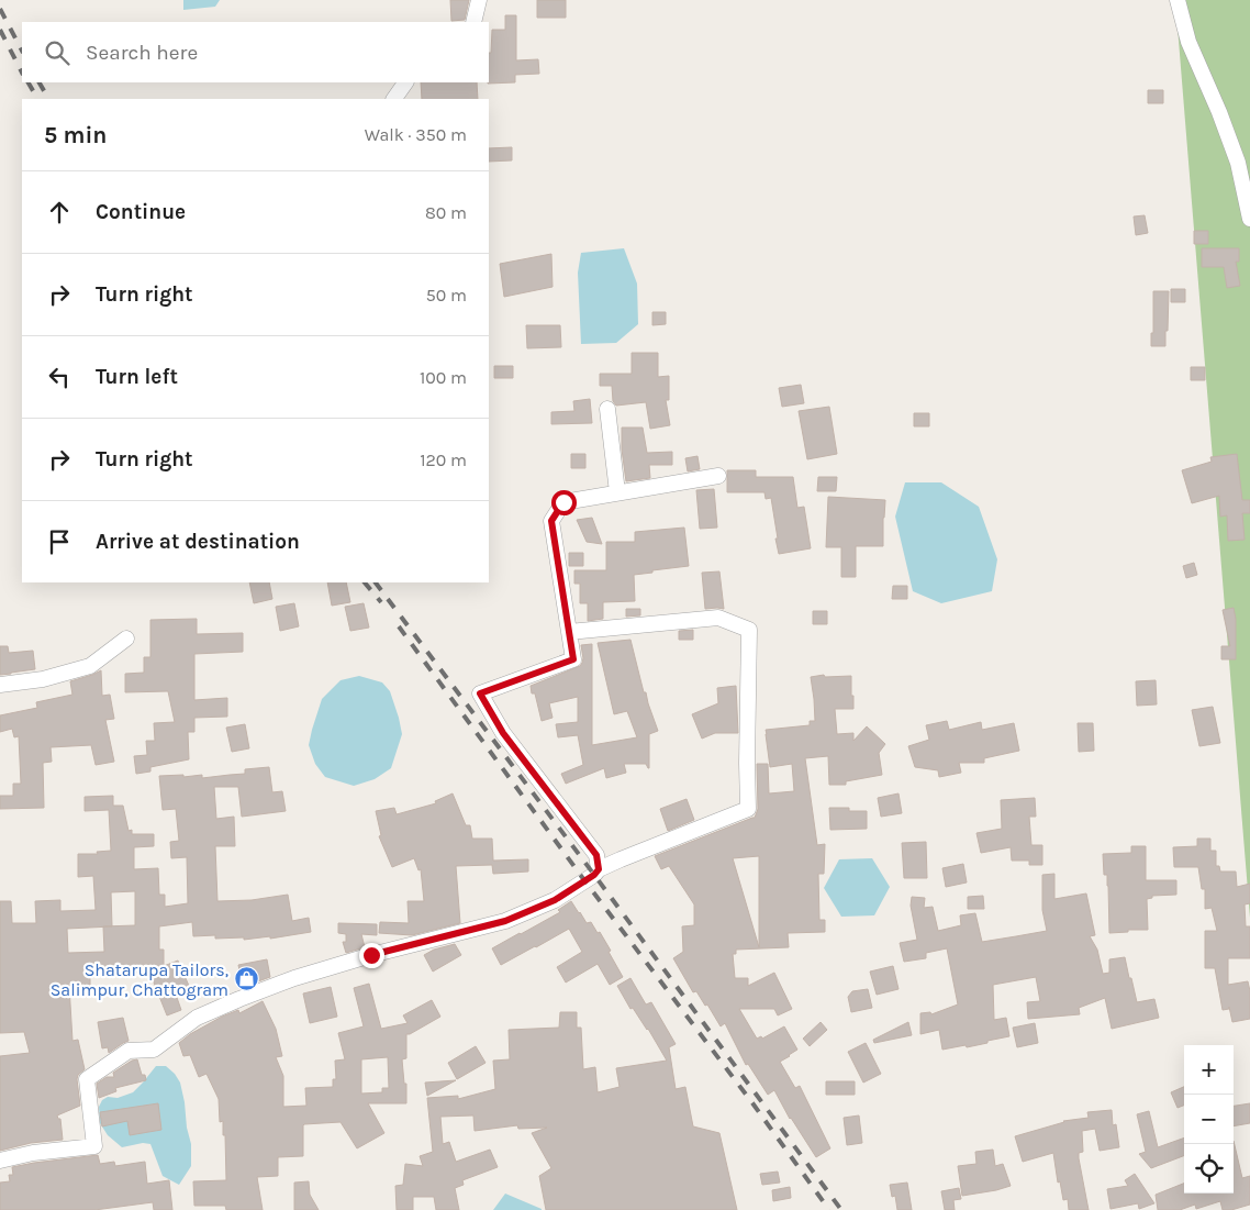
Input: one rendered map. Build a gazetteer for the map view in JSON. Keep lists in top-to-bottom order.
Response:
{
  "places": {
    "shop": ["Shatarupa Tailors, Salimpur, Chattogram"]
  },
  "page": {
    "search": "Search here",
    "heading": ["5 min", "Walk · 350 m"],
    "list": [
      ["Continue", "80 m"],
      ["Turn right", "50 m"],
      ["Turn left", "100 m"],
      ["Turn right", "120 m"],
      "Arrive at destination"
    ],
    "map_buttons": ["+", "−"]
  }
}
